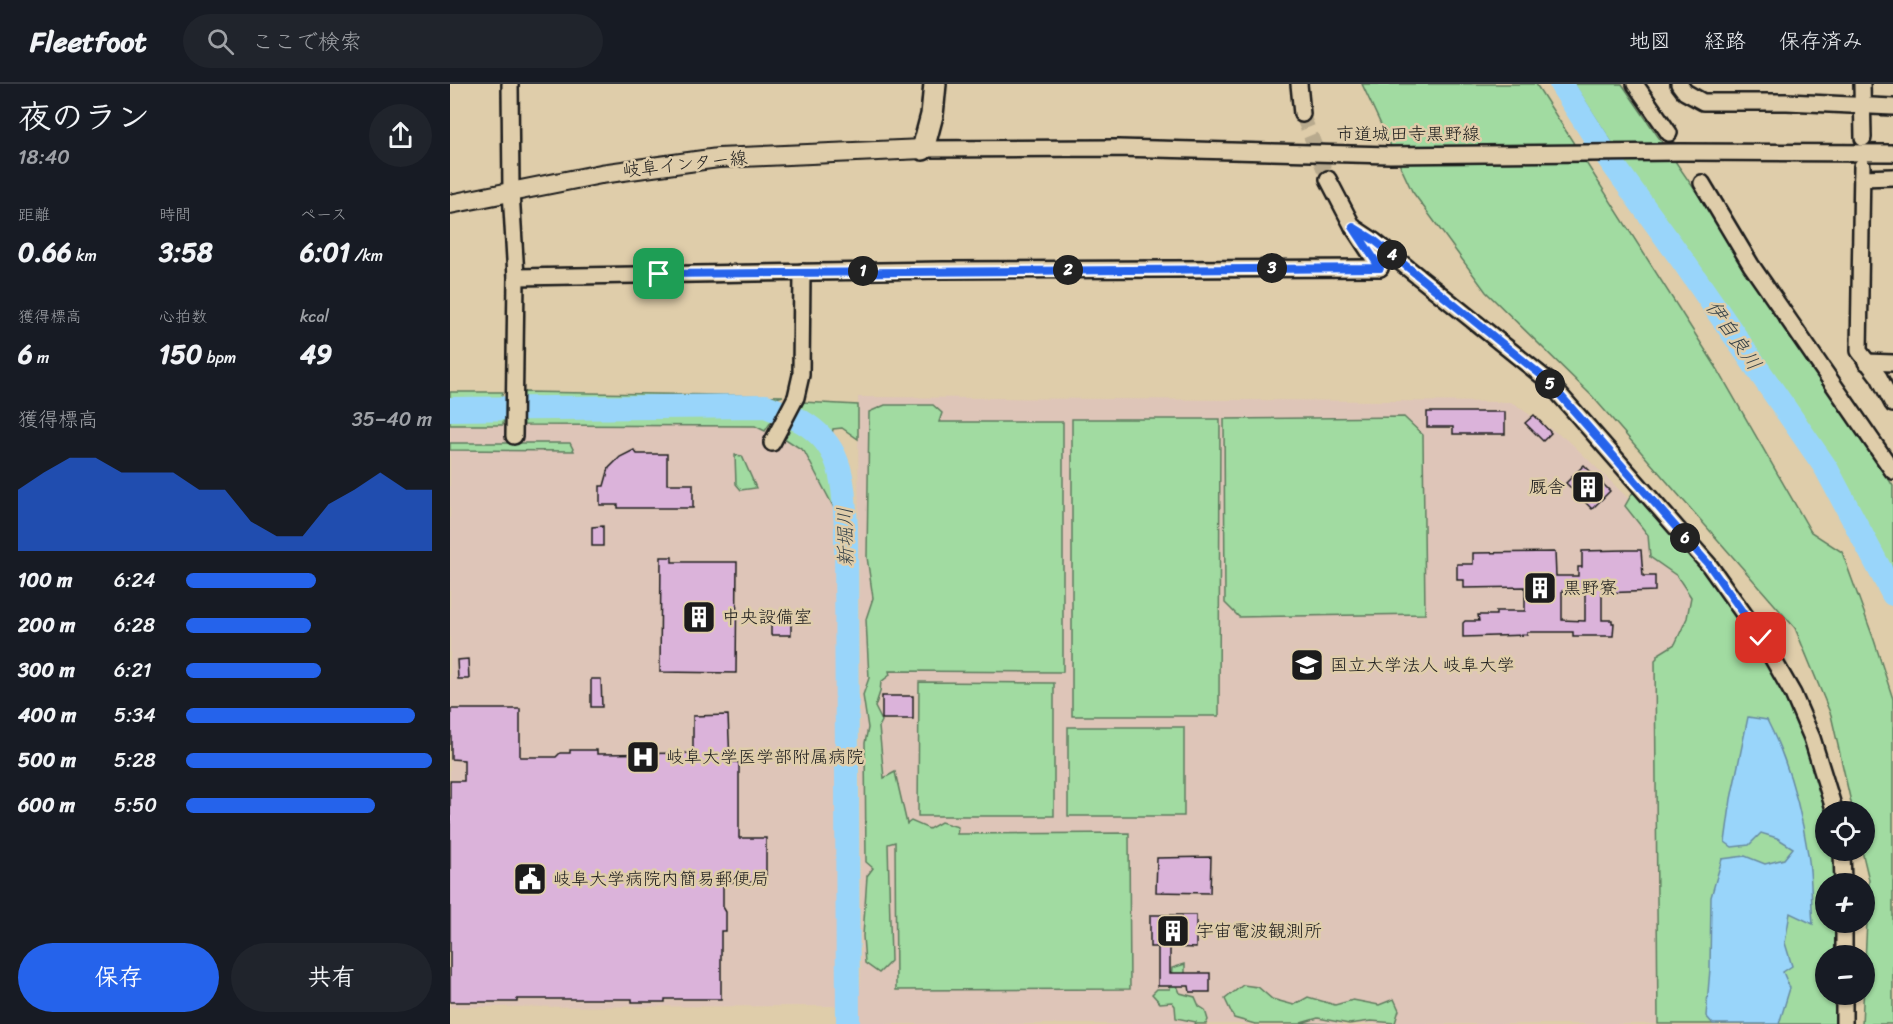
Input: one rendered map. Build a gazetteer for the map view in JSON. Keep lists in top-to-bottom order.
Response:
{
  "streets": {
    "main road": ["岐阜インター線"],
    "street": ["市道城田寺黒野線"]
  },
  "crossings": [
    ["市道城田寺黒野線", "岐阜インター線"]
  ],
  "water": ["伊自良川", "新堀川"],
  "places": {
    "building": [
      "厩舎",
      "黒野寮",
      "中央設備室",
      "宇宙電波観測所"
    ],
    "school or university": ["国立大学法人 岐阜大学"],
    "hospital": ["岐阜大学医学部附属病院"],
    "public building": ["岐阜大学病院内簡易郵便局"]
  },
  "page": {
    "header": "Fleetfoot",
    "search": "ここで検索",
    "nav": ["地図", "経路", "保存済み"],
    "heading": ["夜のラン", "18:40"],
    "stats": [
      ["距離", "0.66 km"],
      ["時間", "3:58"],
      ["ペース", "6:01 /km"],
      ["獲得標高", "6 m"],
      ["心拍数", "150 bpm"],
      ["kcal", "49"]
    ],
    "pins": [
      "4",
      "3",
      "2",
      "1",
      "5",
      "6"
    ],
    "chart": ["獲得標高", "35–40 m"],
    "list": [
      {
        "name": "100 m",
        "note": "6:24"
      },
      {
        "name": "200 m",
        "note": "6:28"
      },
      {
        "name": "300 m",
        "note": "6:21"
      },
      {
        "name": "400 m",
        "note": "5:34"
      },
      {
        "name": "500 m",
        "note": "5:28"
      },
      {
        "name": "600 m",
        "note": "5:50"
      }
    ],
    "map_buttons": ["+", "−"],
    "buttons": ["保存", "共有"]
  }
}
